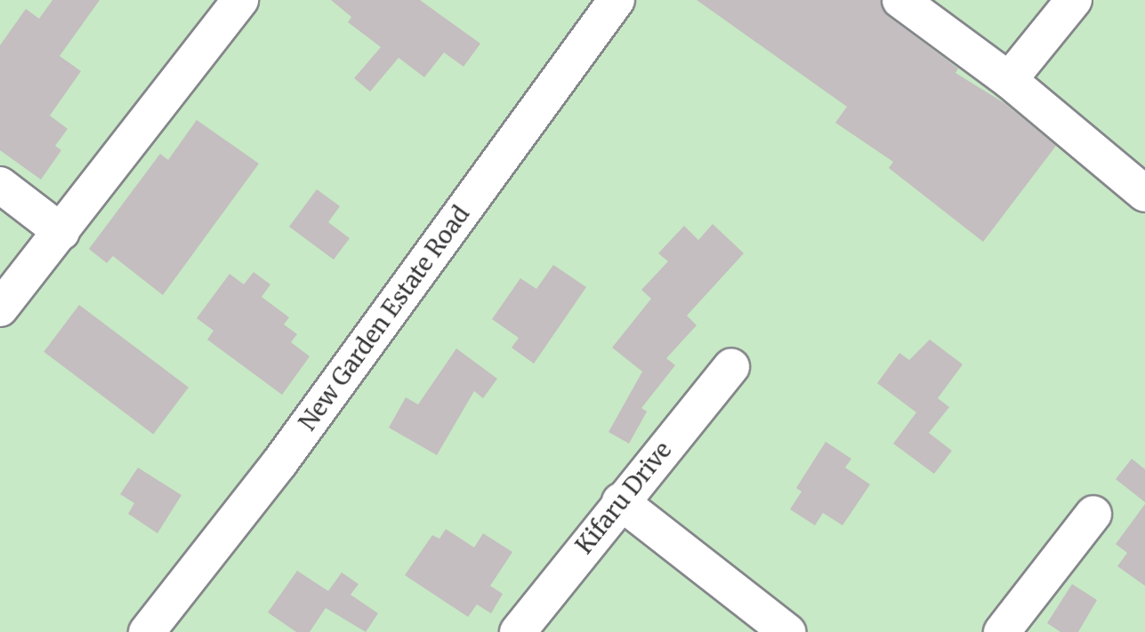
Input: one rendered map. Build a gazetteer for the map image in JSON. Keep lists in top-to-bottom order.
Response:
{
  "streets": {
    "street": ["New Garden Estate Road", "Kifaru Drive"]
  }
}
